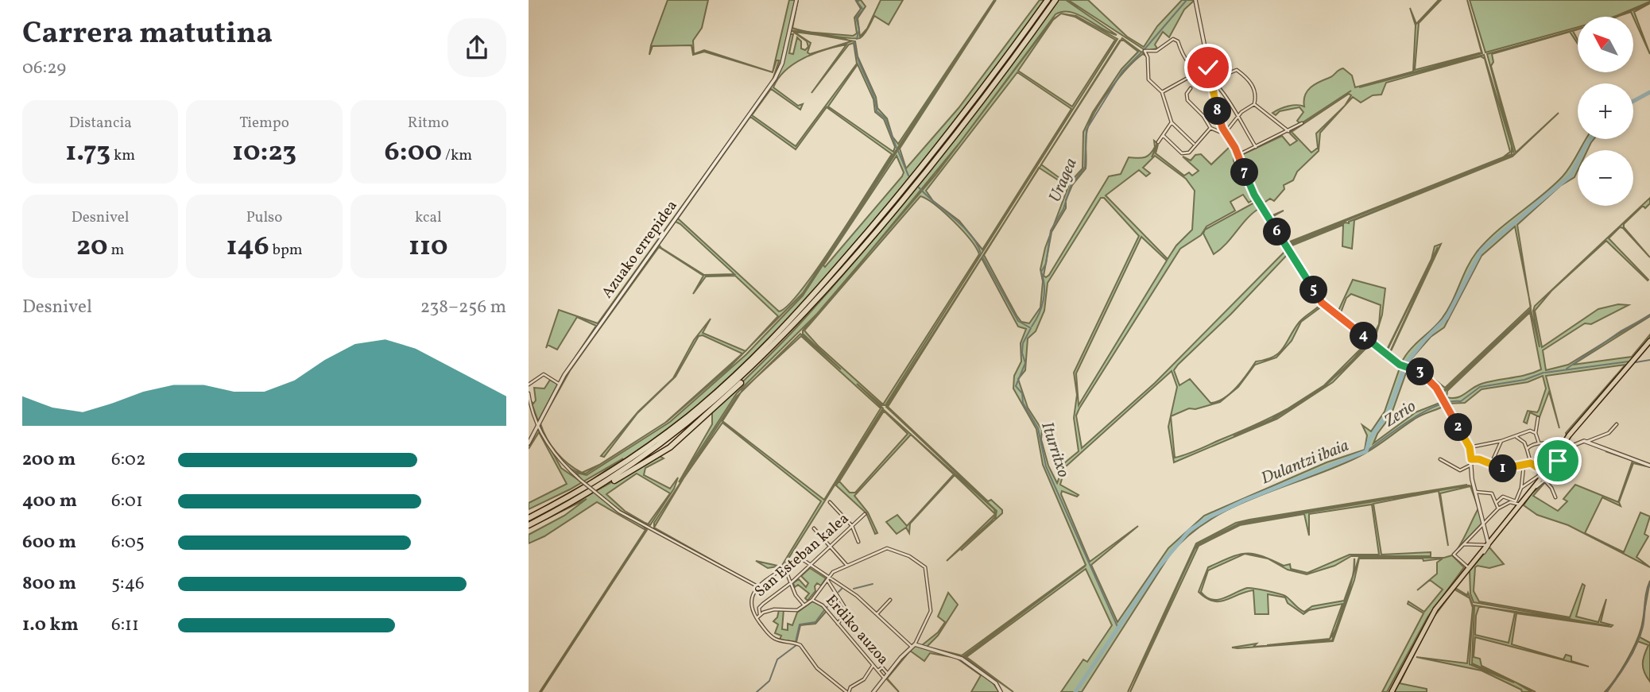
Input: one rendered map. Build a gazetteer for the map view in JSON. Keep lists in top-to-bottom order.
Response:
{
  "streets": {
    "street": ["Azuako errepidea", "San Esteban kalea", "Erdiko auzoa"]
  },
  "crossings": [
    ["San Esteban kalea", "Erdiko auzoa"]
  ],
  "water": [
    "Uragea",
    "Zerio",
    "Iturritxo",
    "Dulantzi ibaia"
  ],
  "north": "top left",
  "page": {
    "heading": ["Carrera matutina", "06:29"],
    "map_buttons": ["+", "−"],
    "stats": [
      ["Distancia", "1.73 km"],
      ["Tiempo", "10:23"],
      ["Ritmo", "6:00 /km"],
      ["Desnivel", "20 m"],
      ["Pulso", "146 bpm"],
      ["kcal", "110"]
    ],
    "pins": [
      "8",
      "7",
      "6",
      "5",
      "4",
      "3",
      "2",
      "1"
    ],
    "chart": ["Desnivel", "238–256 m"],
    "list": [
      {
        "name": "200 m",
        "note": "6:02"
      },
      {
        "name": "400 m",
        "note": "6:01"
      },
      {
        "name": "600 m",
        "note": "6:05"
      },
      {
        "name": "800 m",
        "note": "5:46"
      },
      {
        "name": "1.0 km",
        "note": "6:11"
      }
    ]
  }
}
